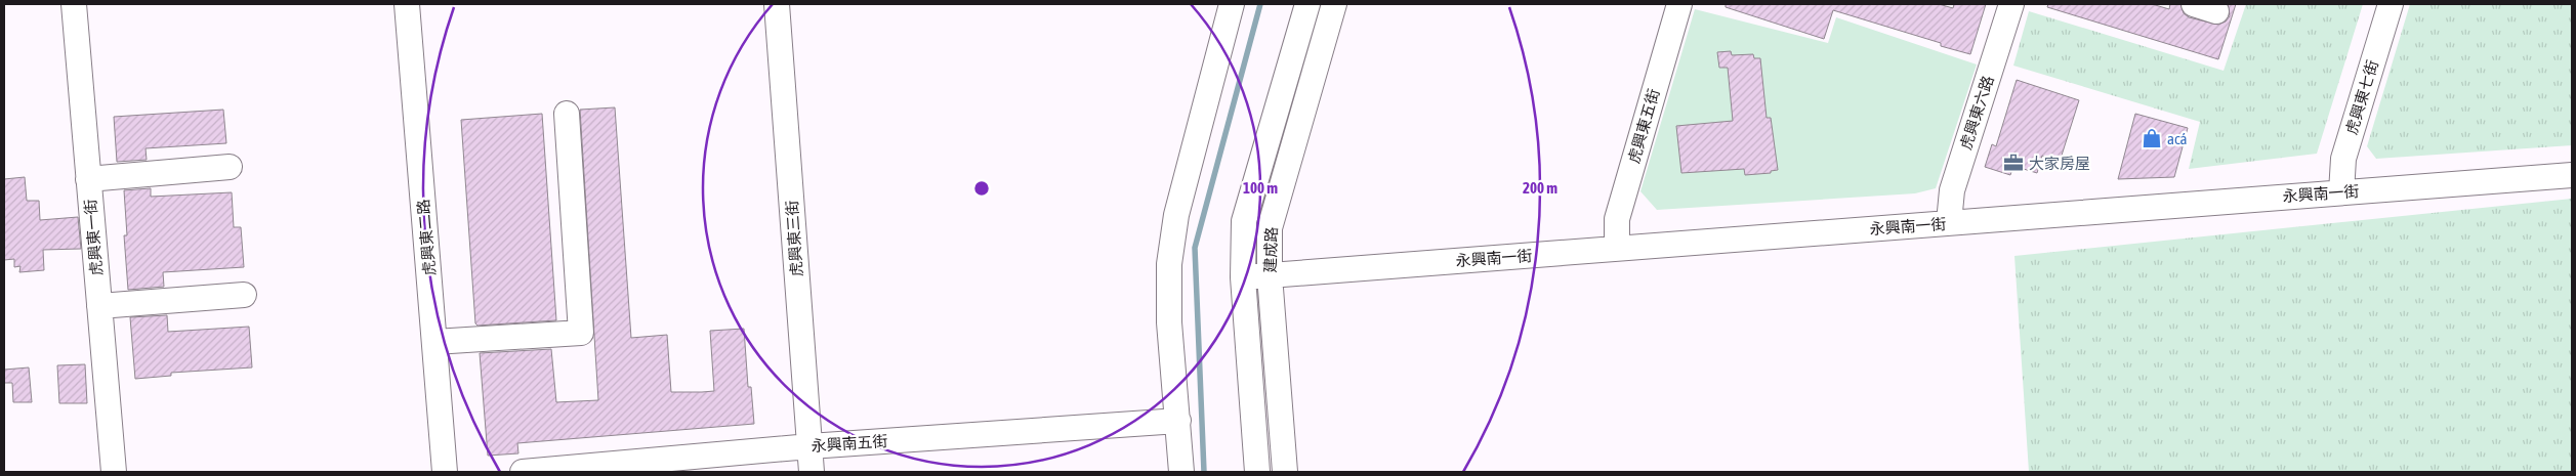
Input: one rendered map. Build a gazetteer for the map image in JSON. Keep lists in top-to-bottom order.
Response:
{
  "streets": {
    "street": [
      "虎興東七街",
      "虎興東六路",
      "虎興東五街",
      "永興南一街",
      "虎興東一街",
      "虎興東二路",
      "虎興東三街",
      "建成路",
      "永興南五街"
    ]
  },
  "crossings": [
    ["虎興東七街", "永興南一街"],
    ["虎興東六路", "永興南一街"],
    ["虎興東五街", "永興南一街"],
    ["永興南一街", "建成路"],
    ["虎興東三街", "永興南五街"]
  ],
  "places": {
    "shop": ["acá"],
    "office": ["大家房屋"]
  },
  "rings": ["100 m", "200 m"]
}
